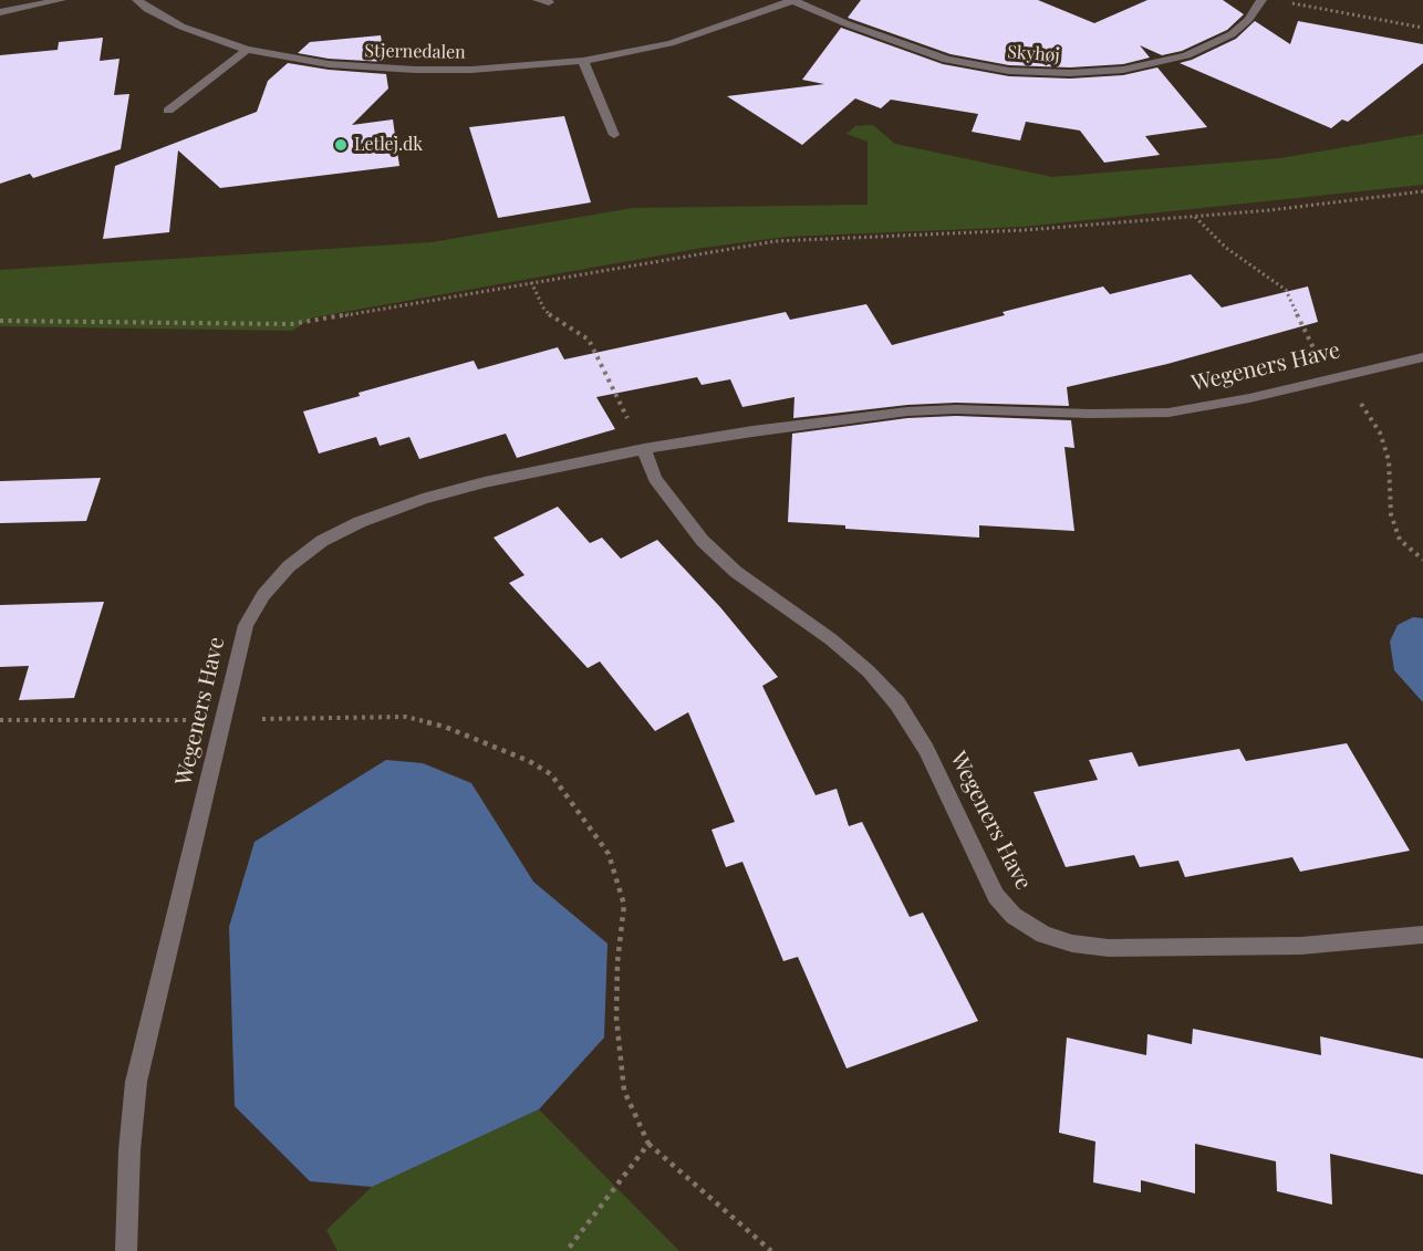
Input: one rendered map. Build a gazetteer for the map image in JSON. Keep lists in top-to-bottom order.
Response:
{
  "streets": {
    "street": ["Stjernedalen", "Skyhøj", "Wegeners Have"]
  },
  "crossings": [
    ["Stjernedalen", "Skyhøj"]
  ],
  "places": ["Letlej.dk"]
}
